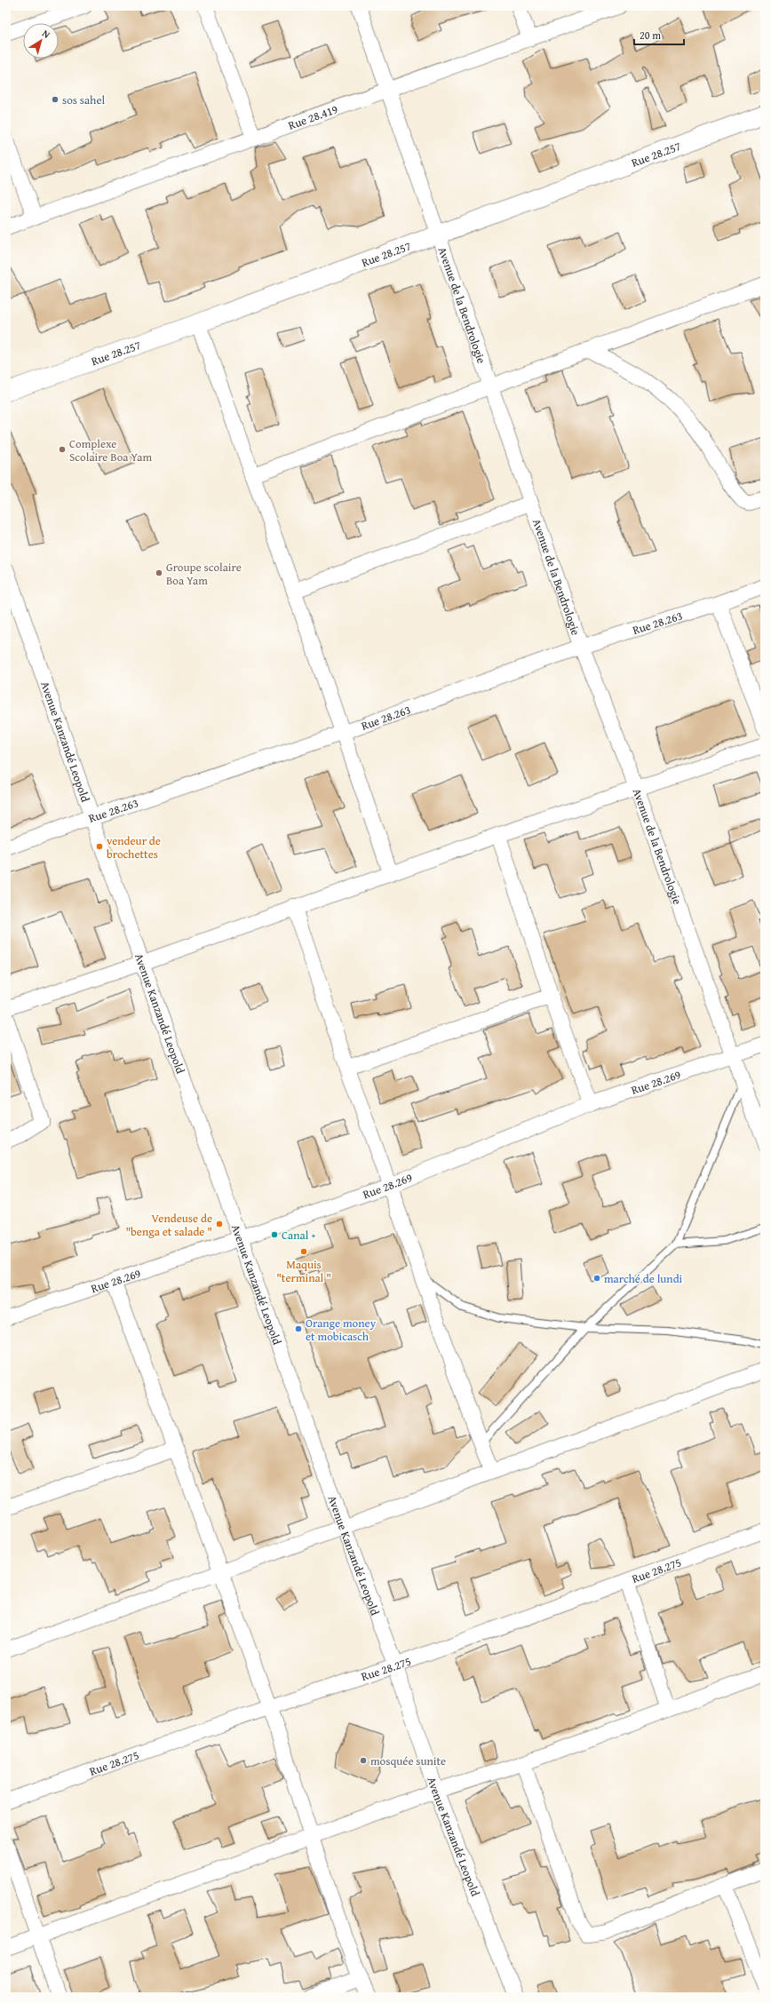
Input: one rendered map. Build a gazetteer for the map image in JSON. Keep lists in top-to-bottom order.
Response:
{
  "streets": {
    "street": [
      "Rue 28.419",
      "Rue 28.257",
      "Avenue de la Bendrologie",
      "Rue 28.263",
      "Avenue Kanzandé Leopold",
      "Rue 28.269",
      "Rue 28.275"
    ]
  },
  "crossings": [
    ["Rue 28.419", "Avenue de la Bendrologie"],
    ["Rue 28.257", "Avenue de la Bendrologie"],
    ["Avenue de la Bendrologie", "Rue 28.263"],
    ["Avenue de la Bendrologie", "Rue 28.269"],
    ["Rue 28.263", "Avenue Kanzandé Leopold"],
    ["Avenue Kanzandé Leopold", "Rue 28.269"],
    ["Avenue Kanzandé Leopold", "Rue 28.275"]
  ],
  "places": [
    "sos sahel",
    "Complexe Scolaire Boa Yam",
    "Groupe scolaire Boa Yam",
    "vendeur de brochettes",
    "Vendeuse de \"benga et salade \"",
    "Canal +",
    "Maquis \"terminal \"",
    "marché de lundi",
    "Orange money et mobicasch",
    "mosquée sunite"
  ],
  "scale_bar": "20 m",
  "north": "top right"
}
